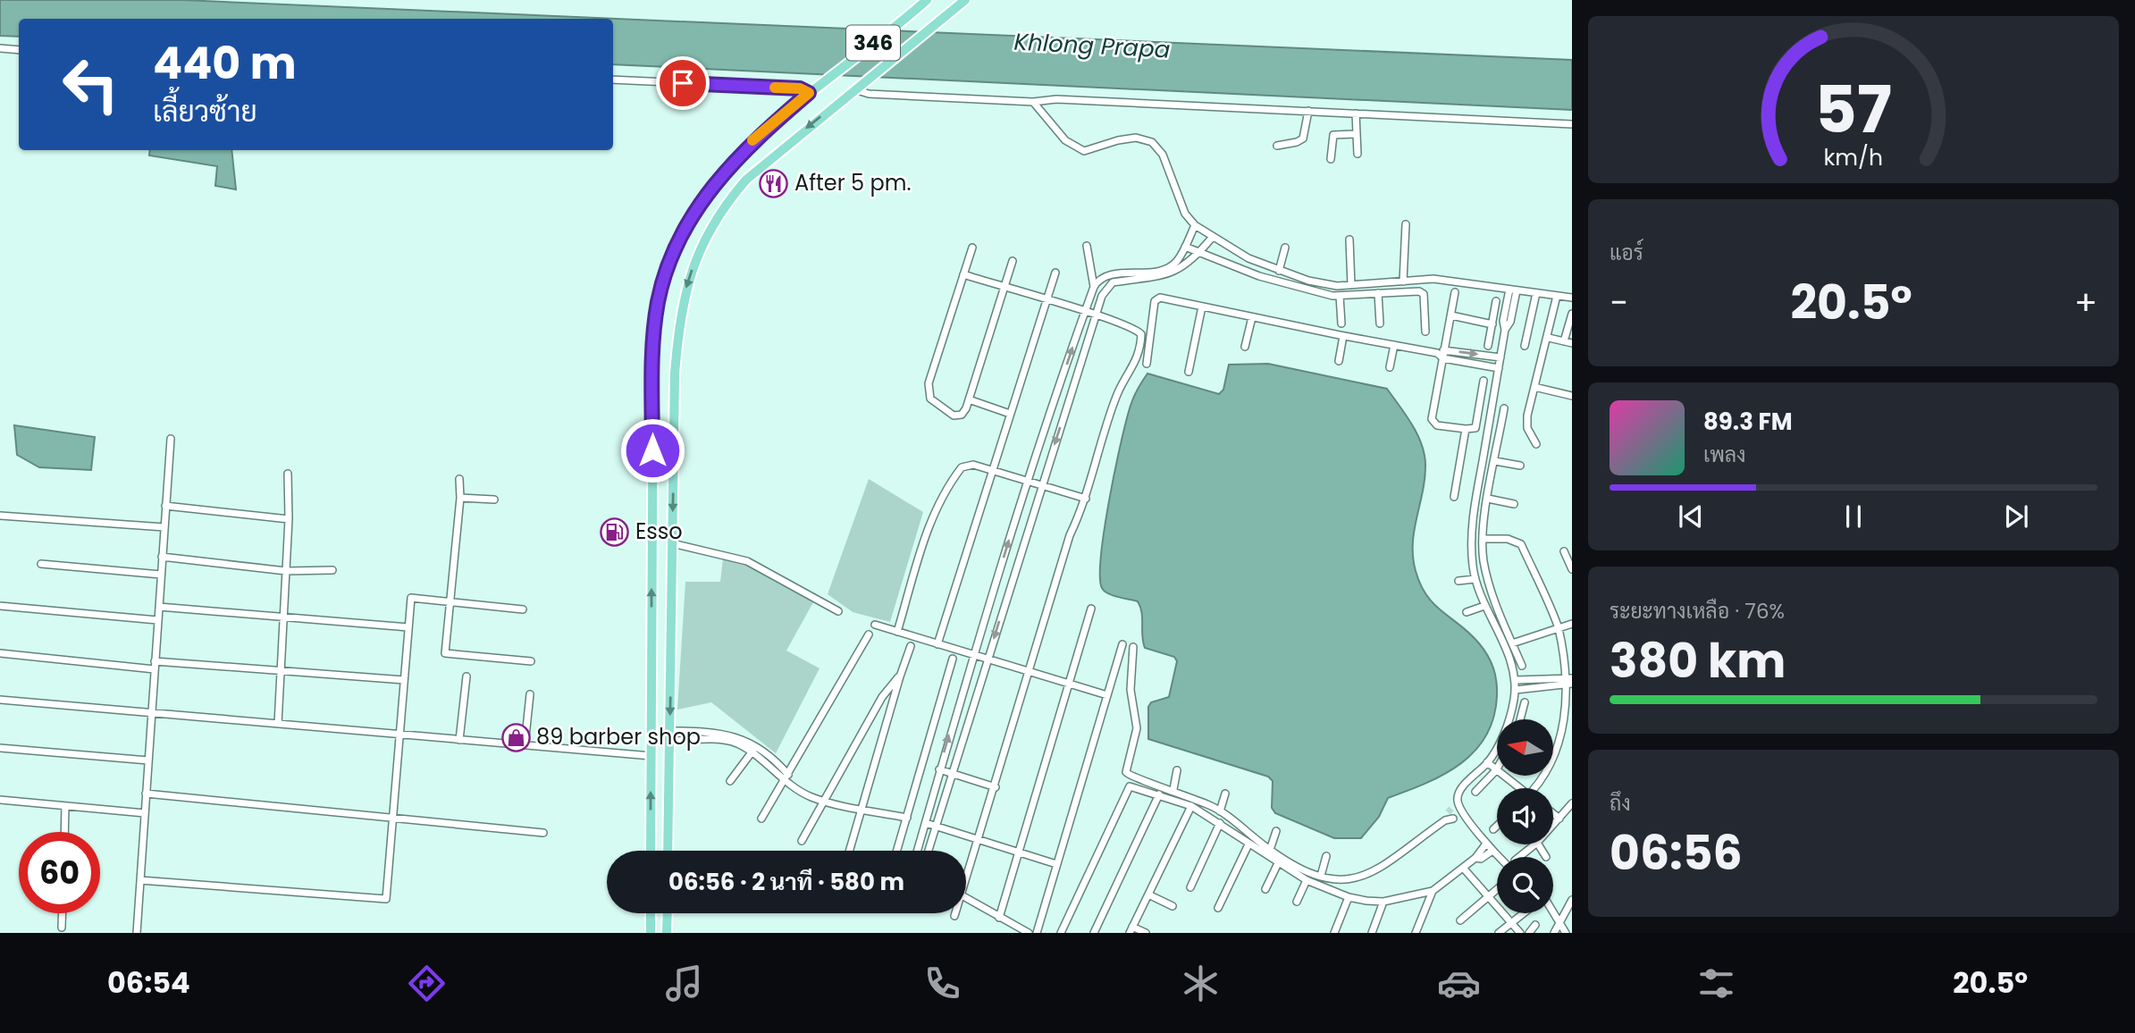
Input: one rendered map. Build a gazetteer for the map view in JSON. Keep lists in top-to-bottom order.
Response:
{
  "streets": {
    "main road": ["346"]
  },
  "water": ["Khlong Prapa"],
  "places": {
    "restaurant": ["After 5 pm."],
    "fuel station": ["Esso"],
    "shop": ["89 barber shop"]
  },
  "north": "left",
  "page": {
    "turn": ["440 m", "เลี้ยวซ้าย"],
    "tile": [
      "แอร์",
      ["ระยะทางเหลือ · 76%", "380 km"],
      ["ถึง", "06:56"]
    ],
    "heat": ["−", "20.5°", "+"],
    "song": ["89.3 FM", "เพลง"],
    "limit": "60",
    "trip": "06:56 · 2 นาที · 580 m",
    "tabs": ["06:54", "20.5°"],
    "gauge": ["57", "km/h"]
  }
}
